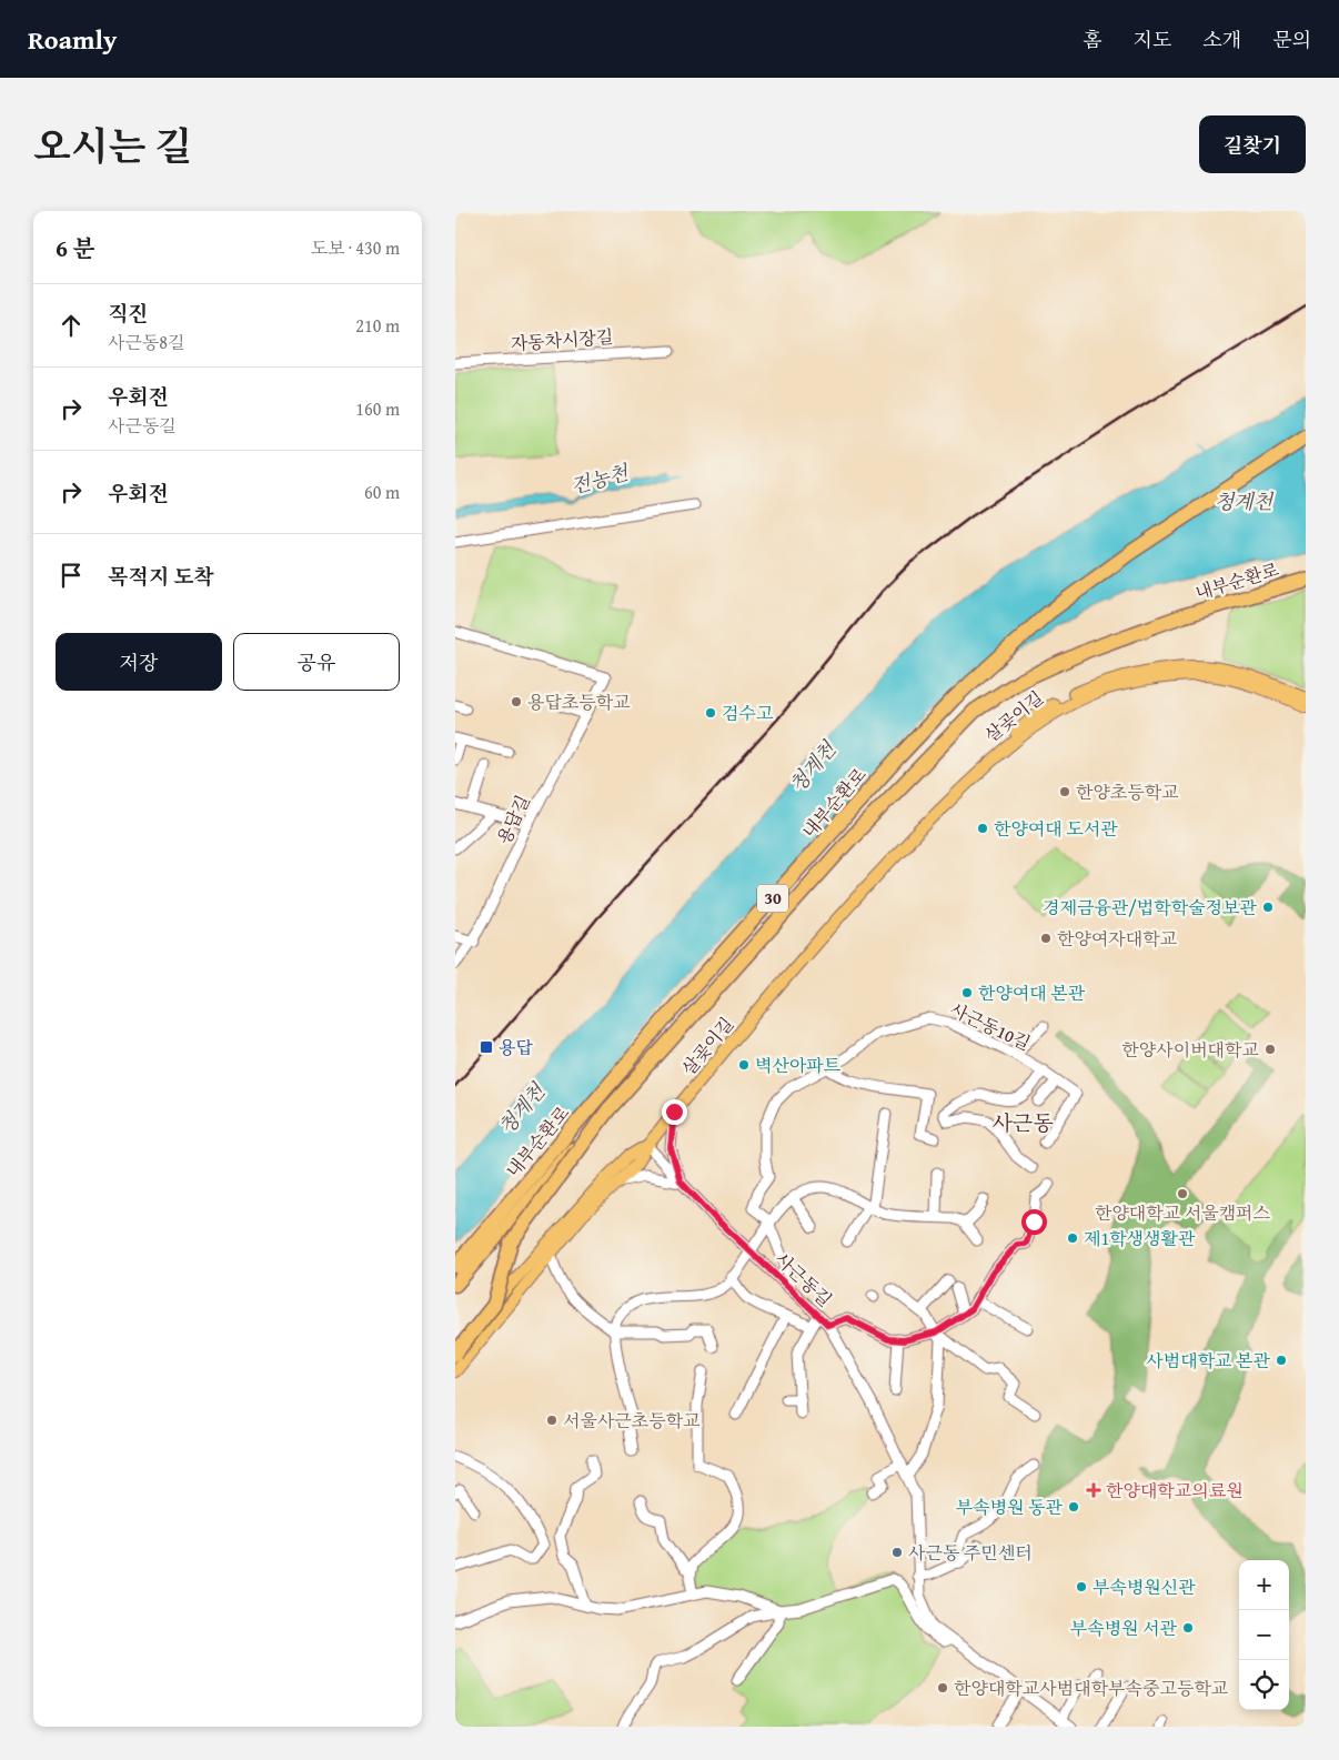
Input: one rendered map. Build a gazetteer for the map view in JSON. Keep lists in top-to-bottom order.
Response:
{
  "streets": {
    "highway": ["내부순환로", "30"],
    "main road": ["살곶이길"],
    "street": [
      "자동차시장길",
      "용답길",
      "사근동10길",
      "사근동길"
    ]
  },
  "crossings": [
    ["살곶이길", "사근동길"],
    ["사근동10길", "사근동길"]
  ],
  "districts": ["사근동"],
  "water": ["전농천", "청계천"],
  "places": {
    "other": [
      "용답초등학교",
      "검수고",
      "한양초등학교",
      "한양여대 도서관",
      "경제금융관/법학학술정보관",
      "한양여자대학교",
      "한양여대 본관",
      "한양사이버대학교",
      "벽산아파트",
      "한양대학교 서울캠퍼스",
      "제1학생생활관",
      "사범대학교 본관",
      "서울사근초등학교",
      "부속병원 동관",
      "사근동 주민센터",
      "부속병원신관",
      "부속병원 서관",
      "한양대학교사범대학부속중고등학교"
    ],
    "transit": ["용답"],
    "health": ["한양대학교의료원"]
  },
  "page": {
    "header": "Roamly",
    "nav": [
      "홈",
      "지도",
      "소개",
      "문의"
    ],
    "title": "오시는 길",
    "buttons": [
      "길찾기",
      ["저장", "공유"]
    ],
    "heading": ["6 분", "도보 · 430 m"],
    "list": [
      ["직진", "사근동8길", "210 m"],
      ["우회전", "사근동길", "160 m"],
      ["우회전", "60 m"],
      "목적지 도착"
    ],
    "map_buttons": ["+", "−"]
  }
}
